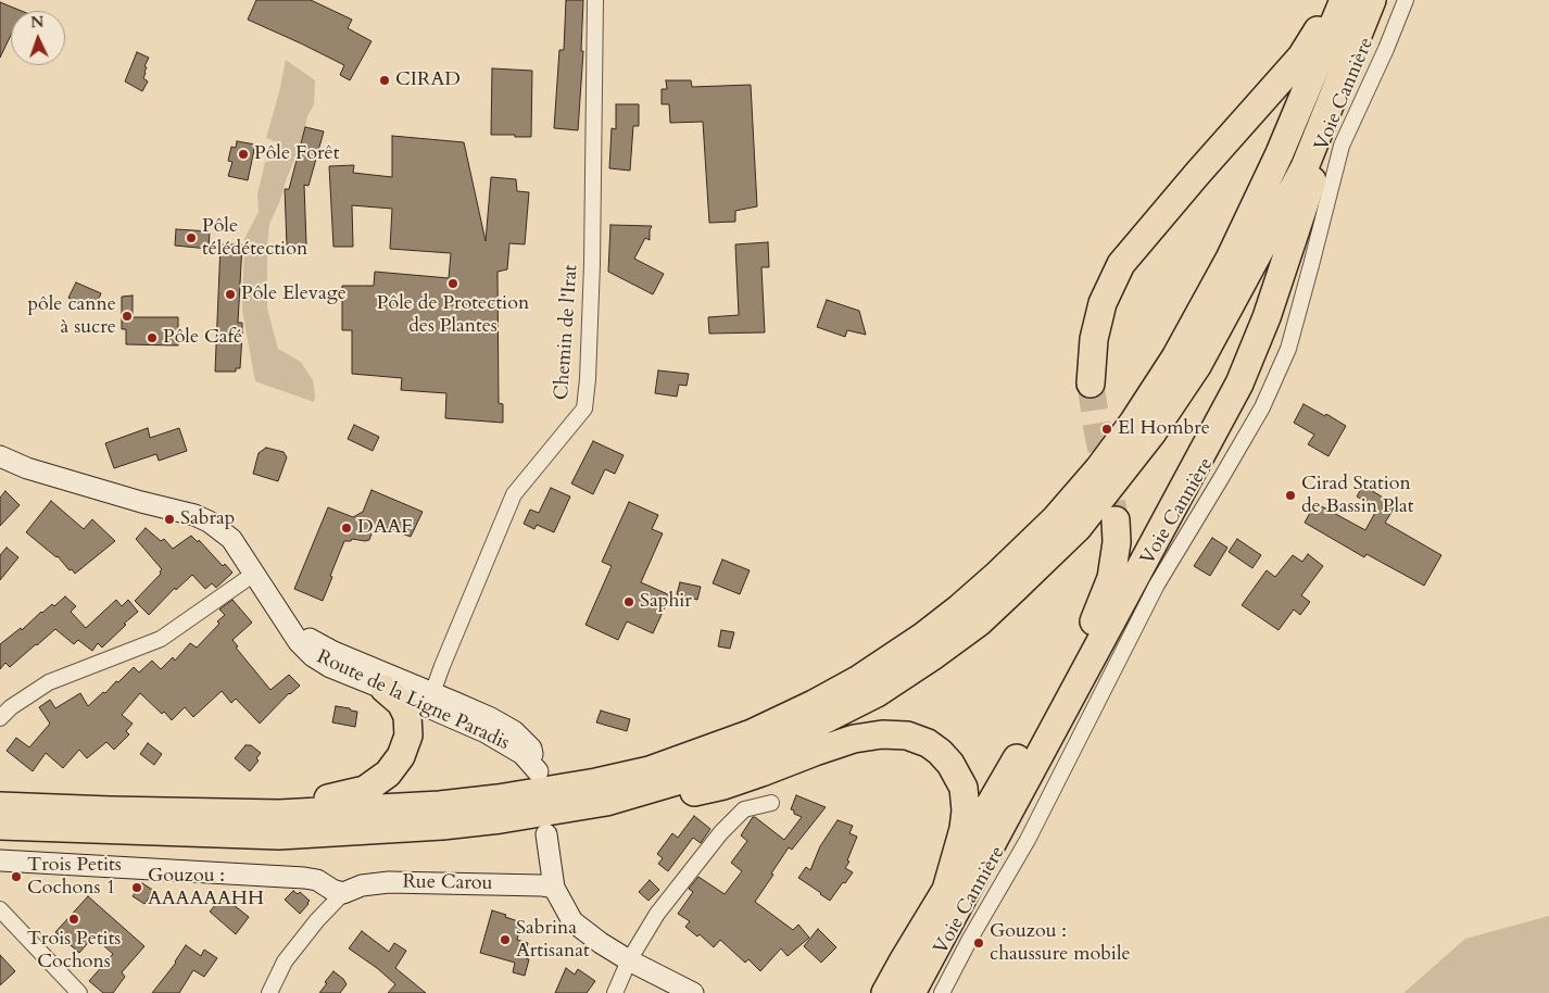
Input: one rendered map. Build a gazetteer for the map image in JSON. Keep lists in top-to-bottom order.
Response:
{
  "streets": {
    "main road": ["Route de la Ligne Paradis", "Rue Carou"],
    "street": ["Voie Cannière", "Chemin de l'Irat"]
  },
  "crossings": [
    ["Chemin de l'Irat", "Route de la Ligne Paradis"]
  ],
  "places": [
    "CIRAD",
    "Pôle Forêt",
    "Pôle télédétection",
    "Pôle de Protection des Plantes",
    "Pôle Elevage",
    "pôle canne à sucre",
    "Pôle Café",
    "El Hombre",
    "Cirad Station de Bassin Plat",
    "Sabrap",
    "DAAF",
    "Saphir",
    "Trois Petits Cochons 1",
    "Gouzou : AAAAAAHH",
    "Trois Petits Cochons",
    "Sabrina Artisanat",
    "Gouzou : chaussure mobile"
  ],
  "north": "top"
}
